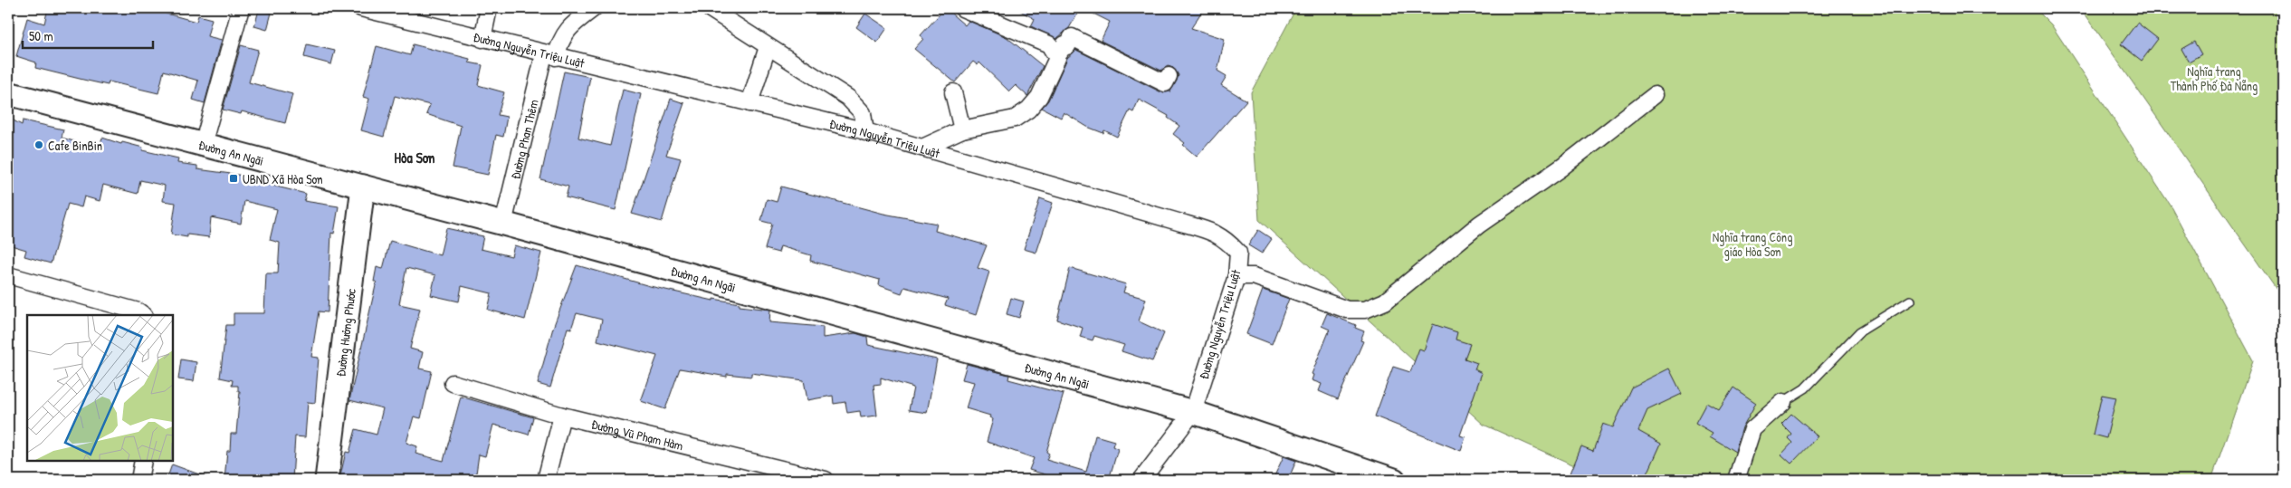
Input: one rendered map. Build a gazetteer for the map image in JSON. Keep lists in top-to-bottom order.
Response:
{
  "streets": {
    "main road": ["Đường An Ngãi", "Đường Hưởng Phước"],
    "street": ["Đường Nguyễn Triệu Luật", "Đường Phan Thêm", "Đường Vũ Phạm Hàm"]
  },
  "crossings": [
    ["Đường Nguyễn Triệu Luật", "Đường Phan Thêm"],
    ["Đường Nguyễn Triệu Luật", "Đường An Ngãi"],
    ["Đường Phan Thêm", "Đường An Ngãi"],
    ["Đường An Ngãi", "Đường Hưởng Phước"]
  ],
  "districts": ["Hòa Sơn"],
  "parks": ["Nghĩa trang Thành Phố Đà Nẵng", "Nghĩa trang Công giáo Hòa Sơn"],
  "places": {
    "other": ["Cafe BinBin"],
    "transit": ["UBND Xã Hòa Sơn"]
  },
  "scale_bar": "50 m"
}
